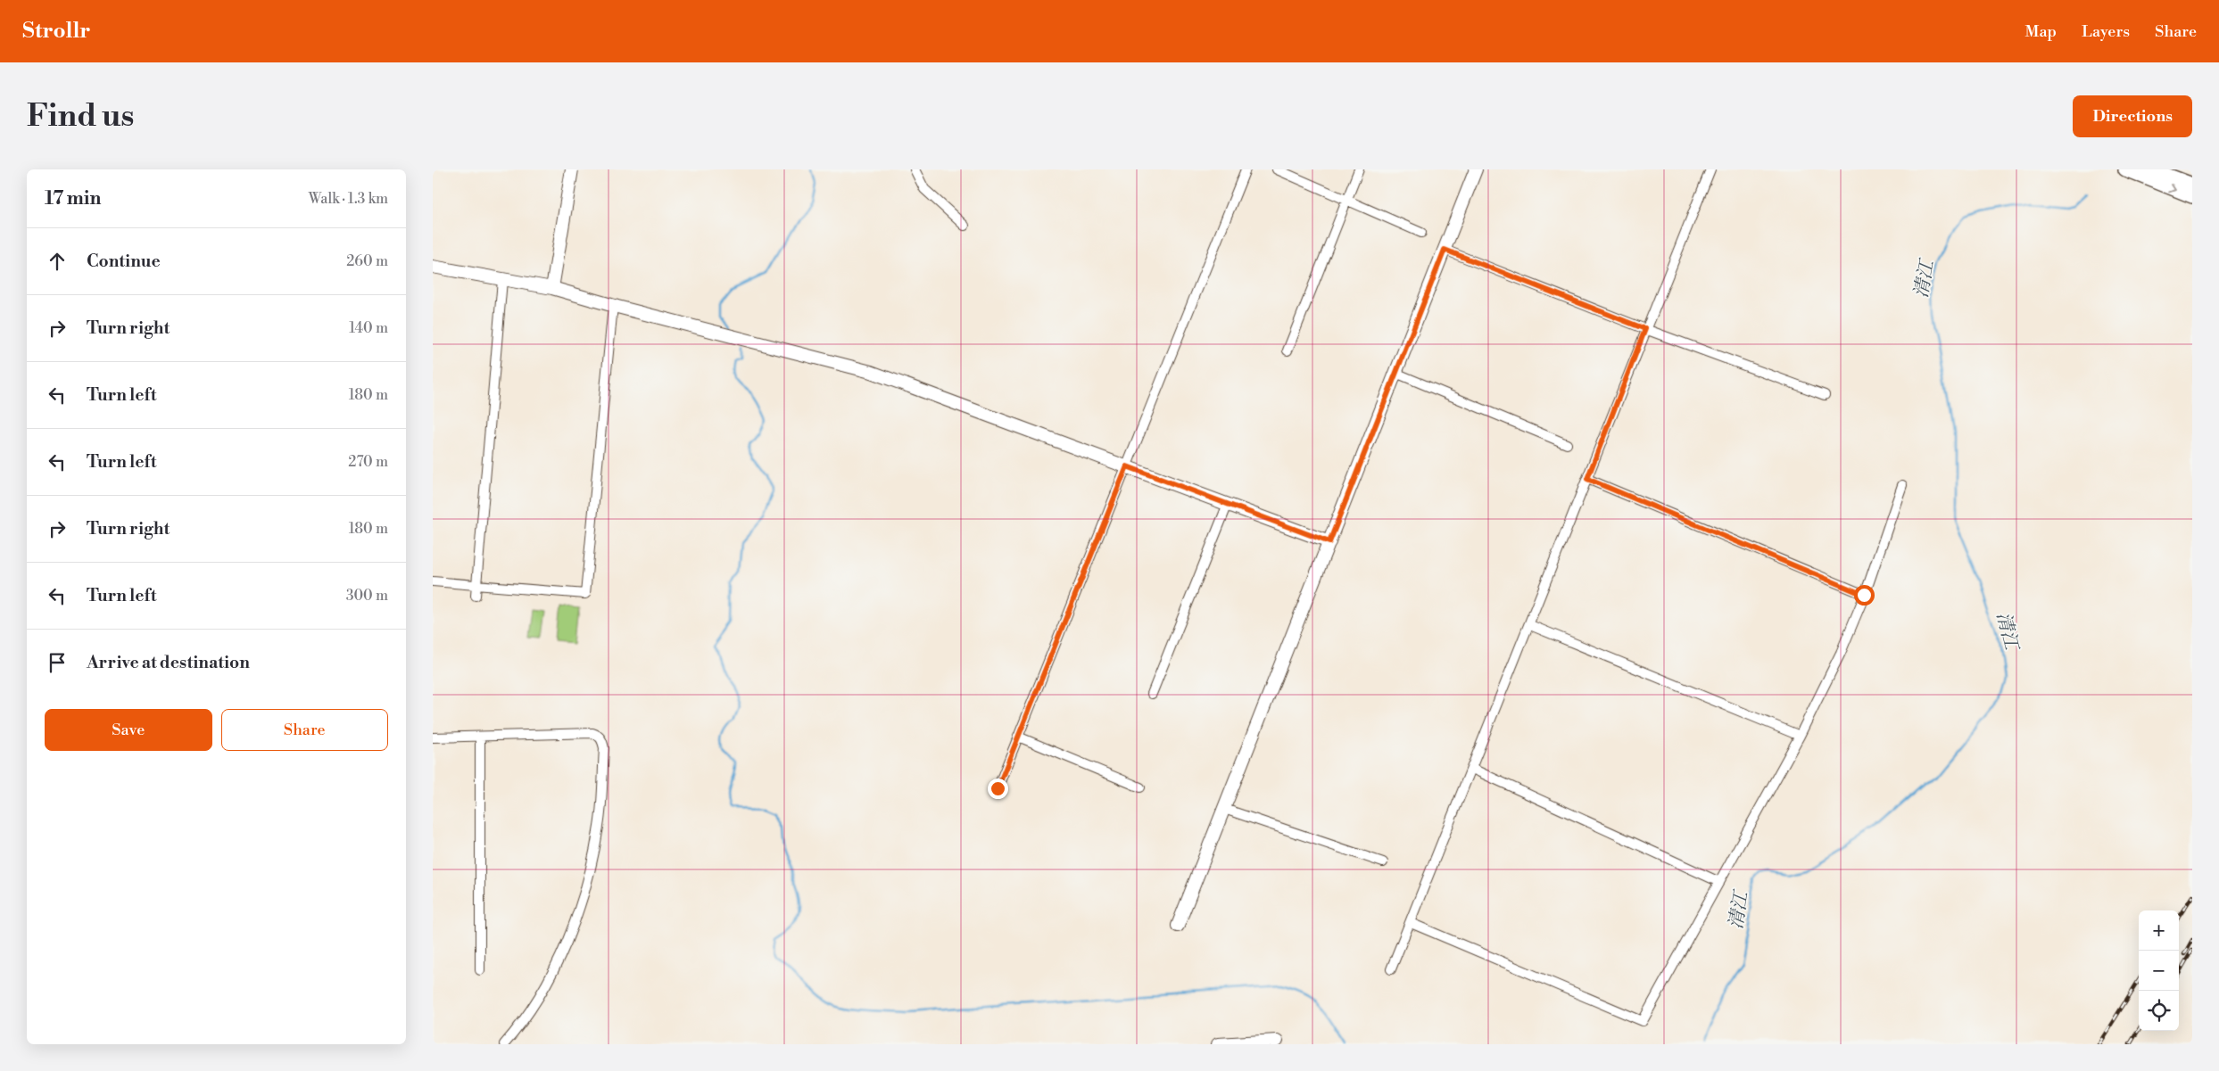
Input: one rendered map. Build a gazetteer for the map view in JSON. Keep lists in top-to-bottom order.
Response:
{
  "water": ["清江"],
  "page": {
    "header": "Strollr",
    "nav": ["Map", "Layers", "Share"],
    "buttons": [
      "Directions",
      ["Save", "Share"]
    ],
    "title": "Find us",
    "heading": ["17 min", "Walk · 1.3 km"],
    "list": [
      ["Continue", "260 m"],
      ["Turn right", "140 m"],
      ["Turn left", "180 m"],
      ["Turn left", "270 m"],
      ["Turn right", "180 m"],
      ["Turn left", "300 m"],
      "Arrive at destination"
    ],
    "map_buttons": ["+", "−"]
  }
}
